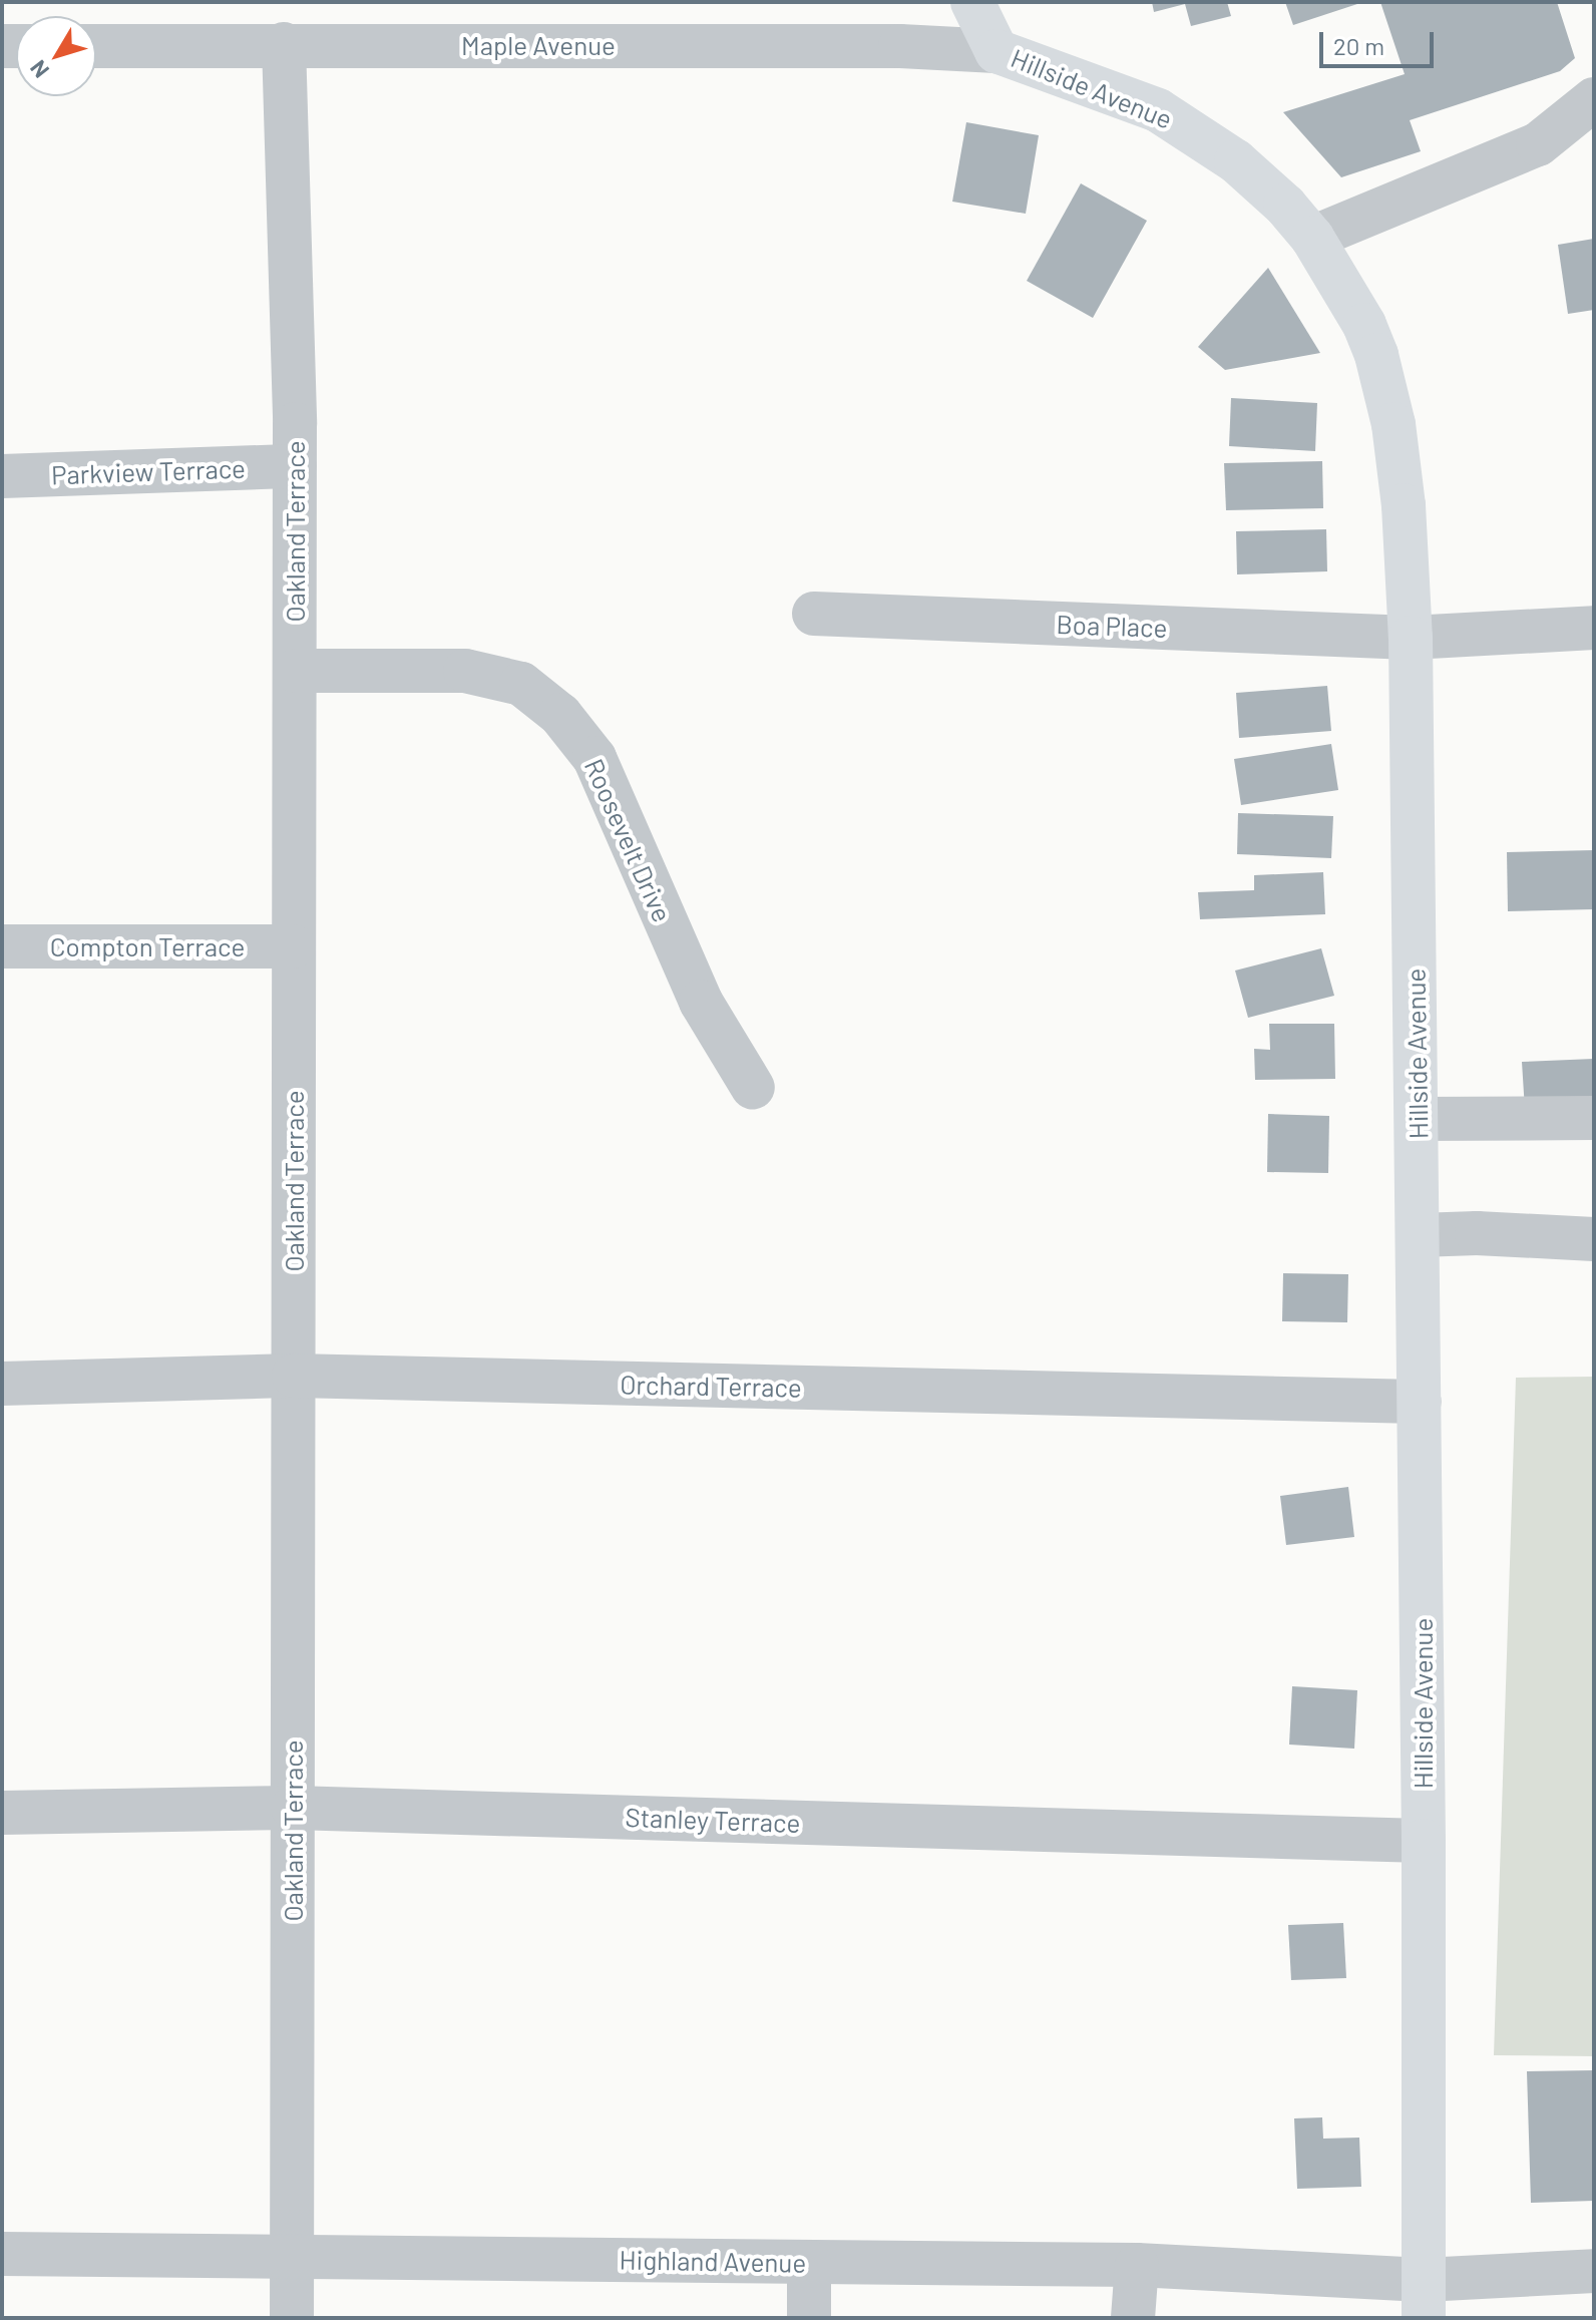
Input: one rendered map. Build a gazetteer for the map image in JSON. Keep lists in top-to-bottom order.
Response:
{
  "streets": {
    "main road": ["Hillside Avenue"],
    "street": [
      "Maple Avenue",
      "Parkview Terrace",
      "Oakland Terrace",
      "Boa Place",
      "Roosevelt Drive",
      "Compton Terrace",
      "Orchard Terrace",
      "Stanley Terrace",
      "Highland Avenue"
    ]
  },
  "crossings": [
    ["Maple Avenue", "Hillside Avenue"],
    ["Maple Avenue", "Oakland Terrace"],
    ["Hillside Avenue", "Boa Place"],
    ["Hillside Avenue", "Orchard Terrace"],
    ["Hillside Avenue", "Stanley Terrace"],
    ["Hillside Avenue", "Highland Avenue"],
    ["Parkview Terrace", "Oakland Terrace"],
    ["Oakland Terrace", "Roosevelt Drive"],
    ["Oakland Terrace", "Compton Terrace"],
    ["Oakland Terrace", "Orchard Terrace"],
    ["Oakland Terrace", "Stanley Terrace"],
    ["Oakland Terrace", "Highland Avenue"]
  ],
  "scale_bar": "20 m",
  "north": "bottom left"
}
